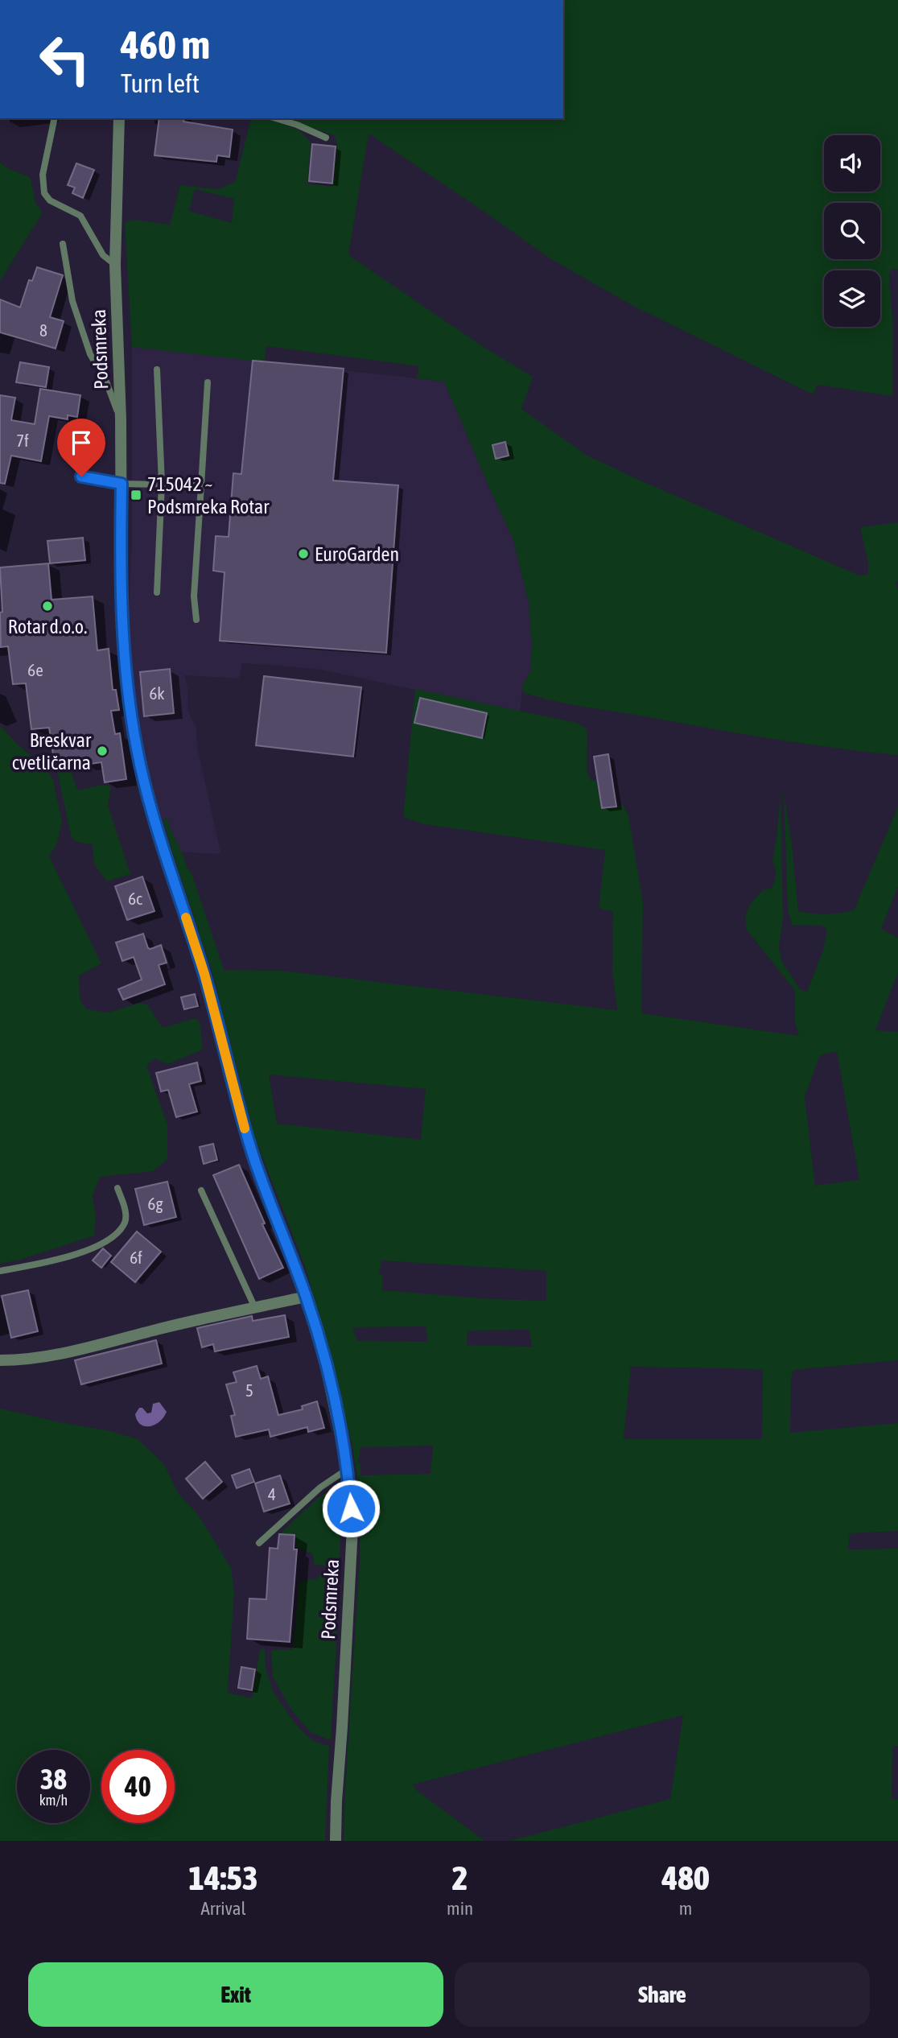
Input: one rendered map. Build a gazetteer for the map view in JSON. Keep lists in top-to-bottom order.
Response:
{
  "streets": {
    "street": ["Podsmreka"]
  },
  "places": {
    "transit": ["715042 ~ Podsmreka Rotar"],
    "other": ["EuroGarden", "Rotar d.o.o.", "Breskvar cvetličarna"]
  },
  "house_numbers": [
    "8",
    "7f",
    "6e",
    "6k",
    "6c",
    "6g",
    "6f",
    "5",
    "4"
  ],
  "page": {
    "turn": ["460 m", "Turn left"],
    "speed": "38 km/h",
    "limit": "40",
    "eta": [
      "14:53",
      "Arrival",
      "2",
      "min",
      "480",
      "m"
    ],
    "buttons": ["Exit", "Share"]
  }
}
